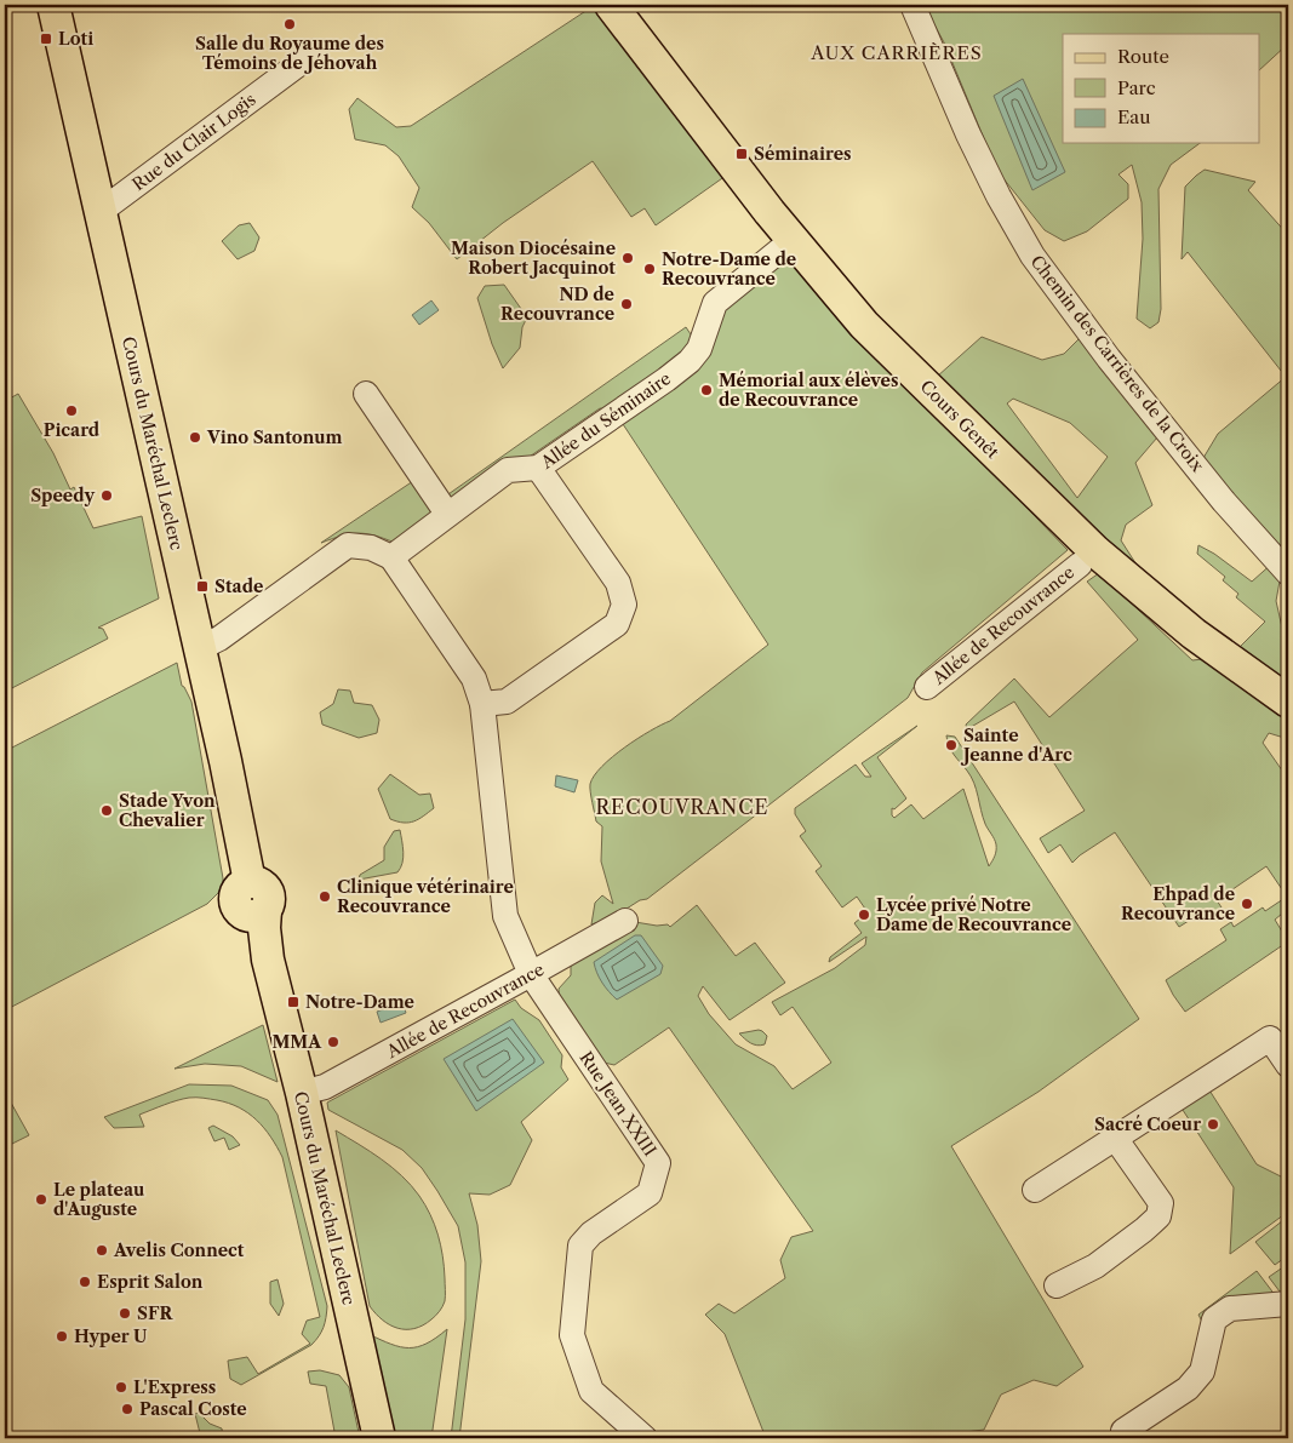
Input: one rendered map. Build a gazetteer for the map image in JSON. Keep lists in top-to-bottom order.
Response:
{
  "streets": {
    "main road": ["Cours Genêt", "Cours du Maréchal Leclerc"],
    "street": [
      "Rue du Clair Logis",
      "Chemin des Carrières de la Croix",
      "Allée du Séminaire",
      "Allée de Recouvrance",
      "Rue Jean XXIII"
    ]
  },
  "crossings": [
    ["Rue du Clair Logis", "Cours du Maréchal Leclerc"],
    ["Cours Genêt", "Allée du Séminaire"],
    ["Allée du Séminaire", "Rue Jean XXIII"],
    ["Cours du Maréchal Leclerc", "Allée de Recouvrance"],
    ["Allée de Recouvrance", "Rue Jean XXIII"]
  ],
  "districts": ["AUX CARRIÈRES", "RECOUVRANCE"],
  "places": {
    "other": [
      "Salle du Royaume des Témoins de Jéhovah",
      "Maison Diocésaine Robert Jacquinot",
      "Notre-Dame de Recouvrance",
      "ND de Recouvrance",
      "Mémorial aux élèves de Recouvrance",
      "Picard",
      "Vino Santonum",
      "Speedy",
      "Sainte Jeanne d'Arc",
      "Stade Yvon Chevalier",
      "Clinique vétérinaire Recouvrance",
      "Ehpad de Recouvrance",
      "Lycée privé Notre Dame de Recouvrance",
      "MMA",
      "Sacré Coeur",
      "Le plateau d'Auguste",
      "Avelis Connect",
      "Esprit Salon",
      "SFR",
      "Hyper U",
      "L'Express",
      "Pascal Coste"
    ],
    "transit": [
      "Loti",
      "Séminaires",
      "Stade",
      "Notre-Dame"
    ]
  },
  "legend": ["Route", "Parc", "Eau"]
}
